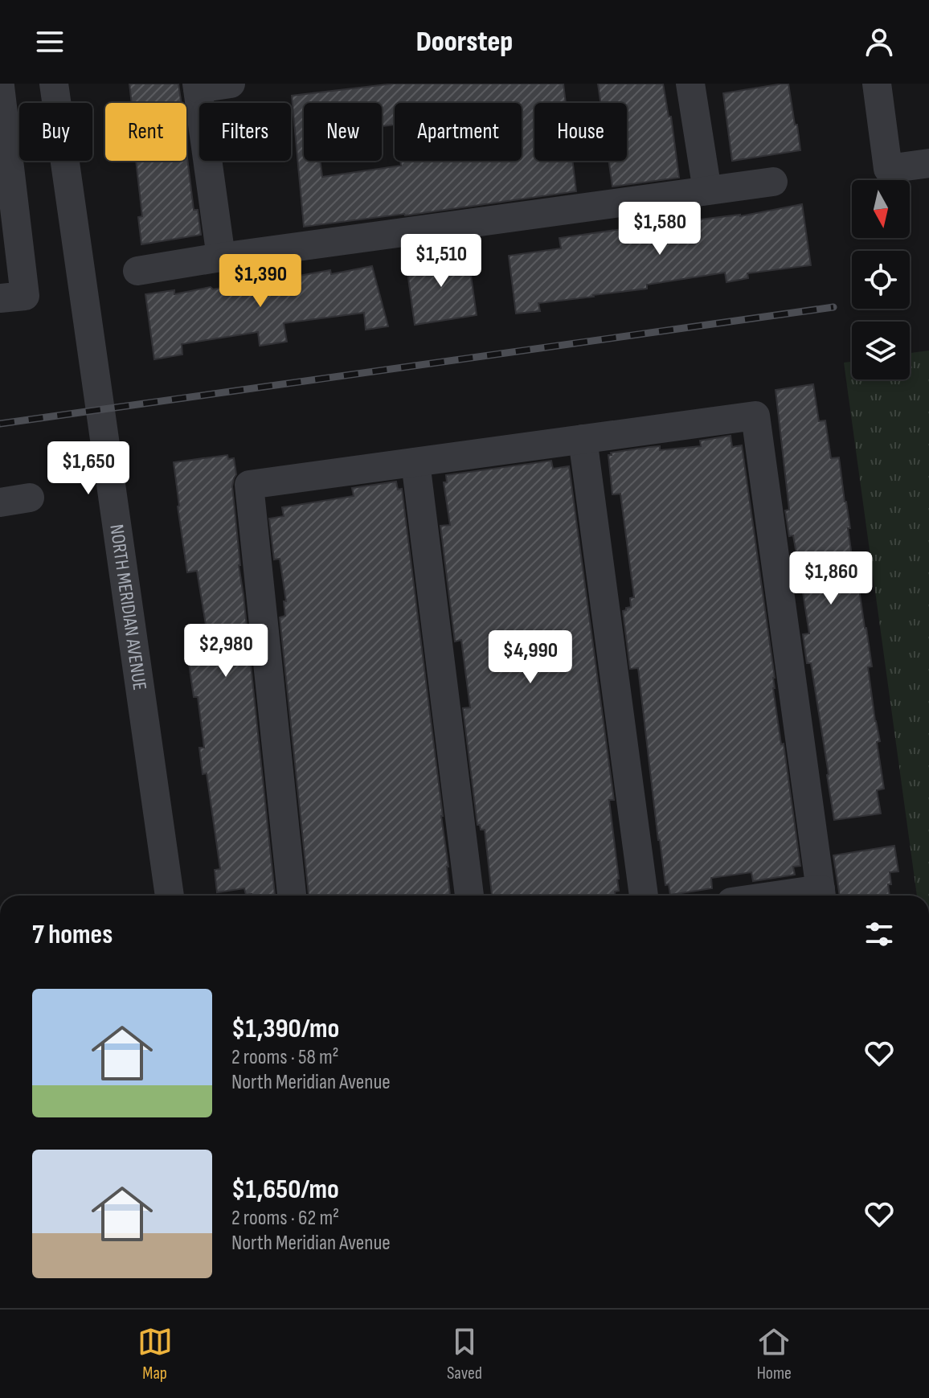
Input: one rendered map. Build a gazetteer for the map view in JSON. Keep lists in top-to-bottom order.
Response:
{
  "streets": {
    "street": ["NORTH MERIDIAN AVENUE"]
  },
  "north": "bottom",
  "page": {
    "header": "Doorstep",
    "chip": [
      "Buy",
      "Rent",
      "Filters",
      "New",
      "Apartment",
      "House"
    ],
    "price": [
      "$1,580",
      "$1,510",
      "$1,390",
      "$1,650",
      "$1,860",
      "$2,980",
      "$4,990"
    ],
    "heading": "7 homes",
    "list": [
      {
        "name": "$1,390/mo",
        "note": "2 rooms · 58 m² · North Meridian Avenue"
      },
      {
        "name": "$1,650/mo",
        "note": "2 rooms · 62 m² · North Meridian Avenue"
      }
    ],
    "tabs": ["Map", "Saved", "Home"]
  }
}
